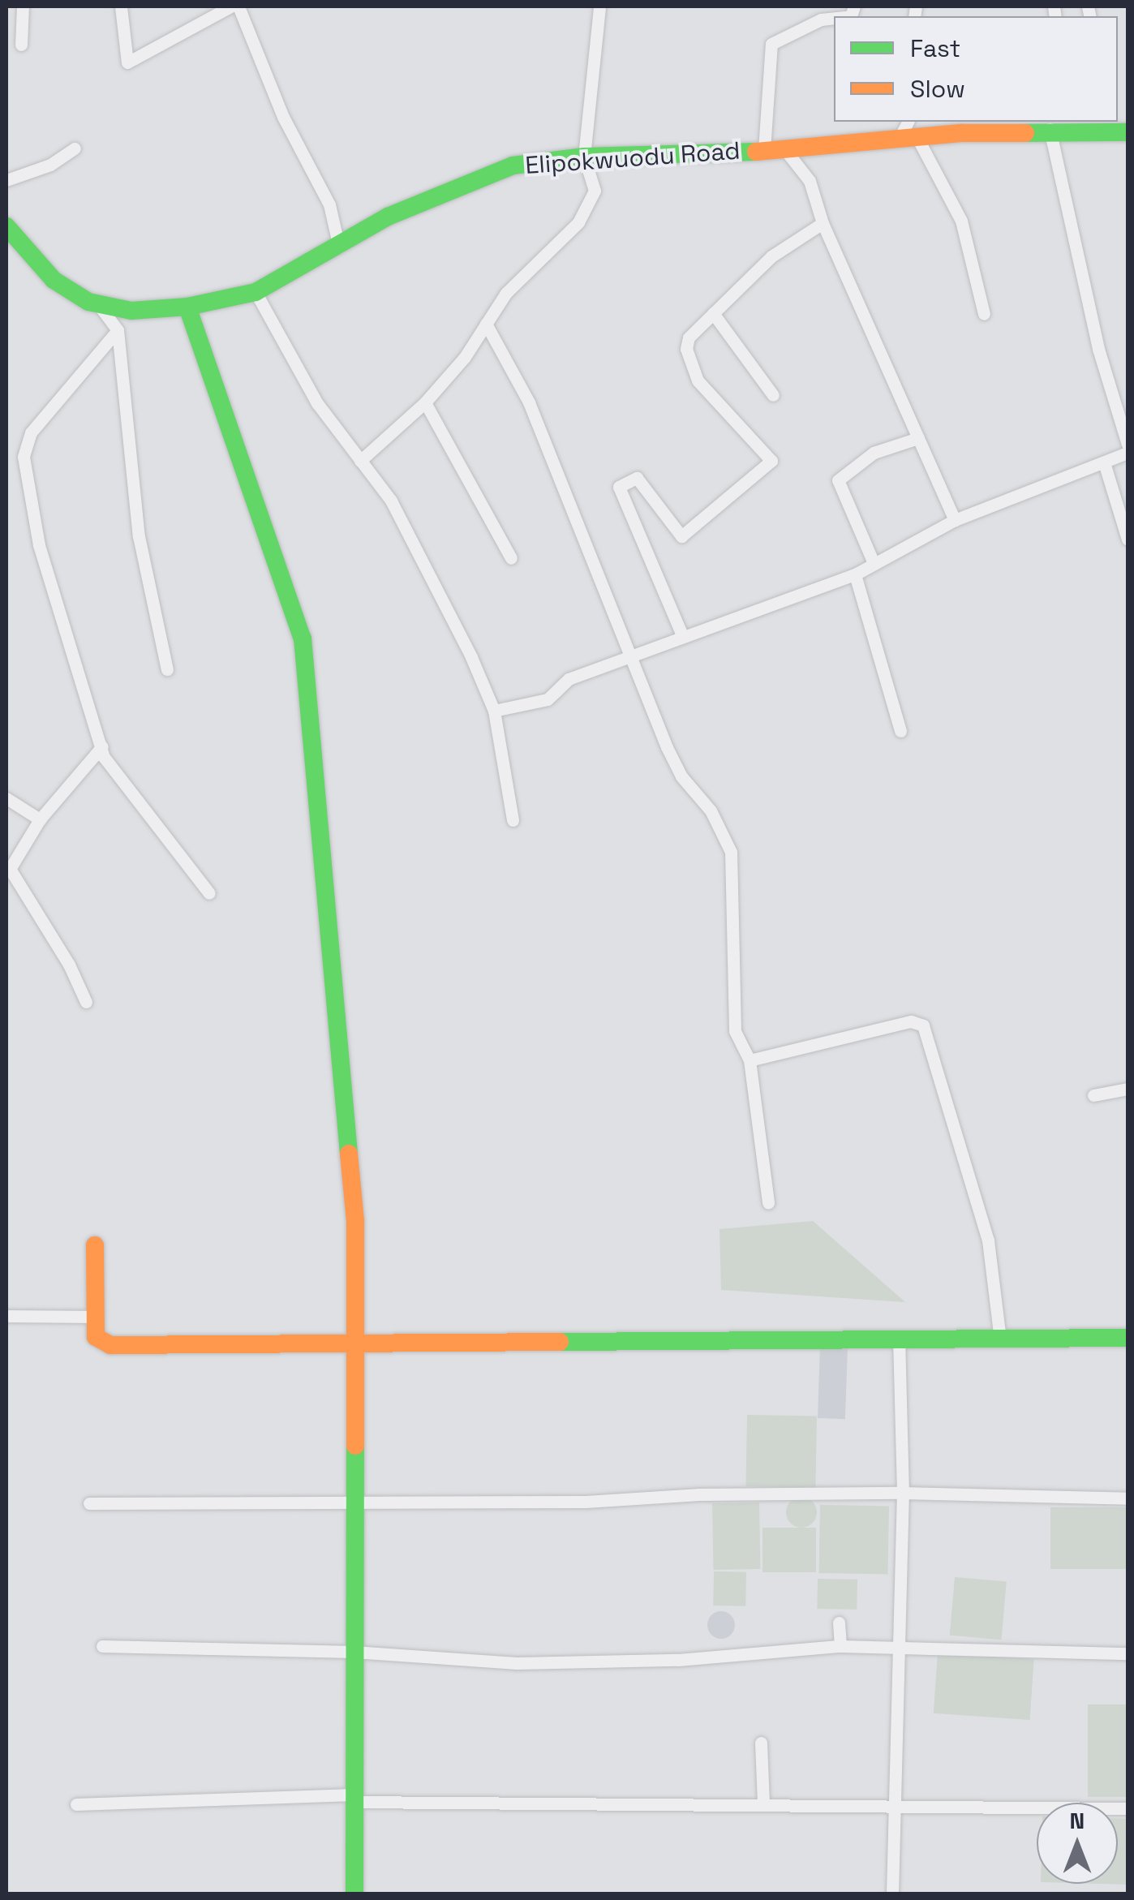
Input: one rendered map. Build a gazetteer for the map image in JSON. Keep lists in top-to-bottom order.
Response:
{
  "streets": {
    "street": ["Elipokwuodu Road"]
  },
  "legend": ["Fast", "Slow"],
  "north": "top"
}
